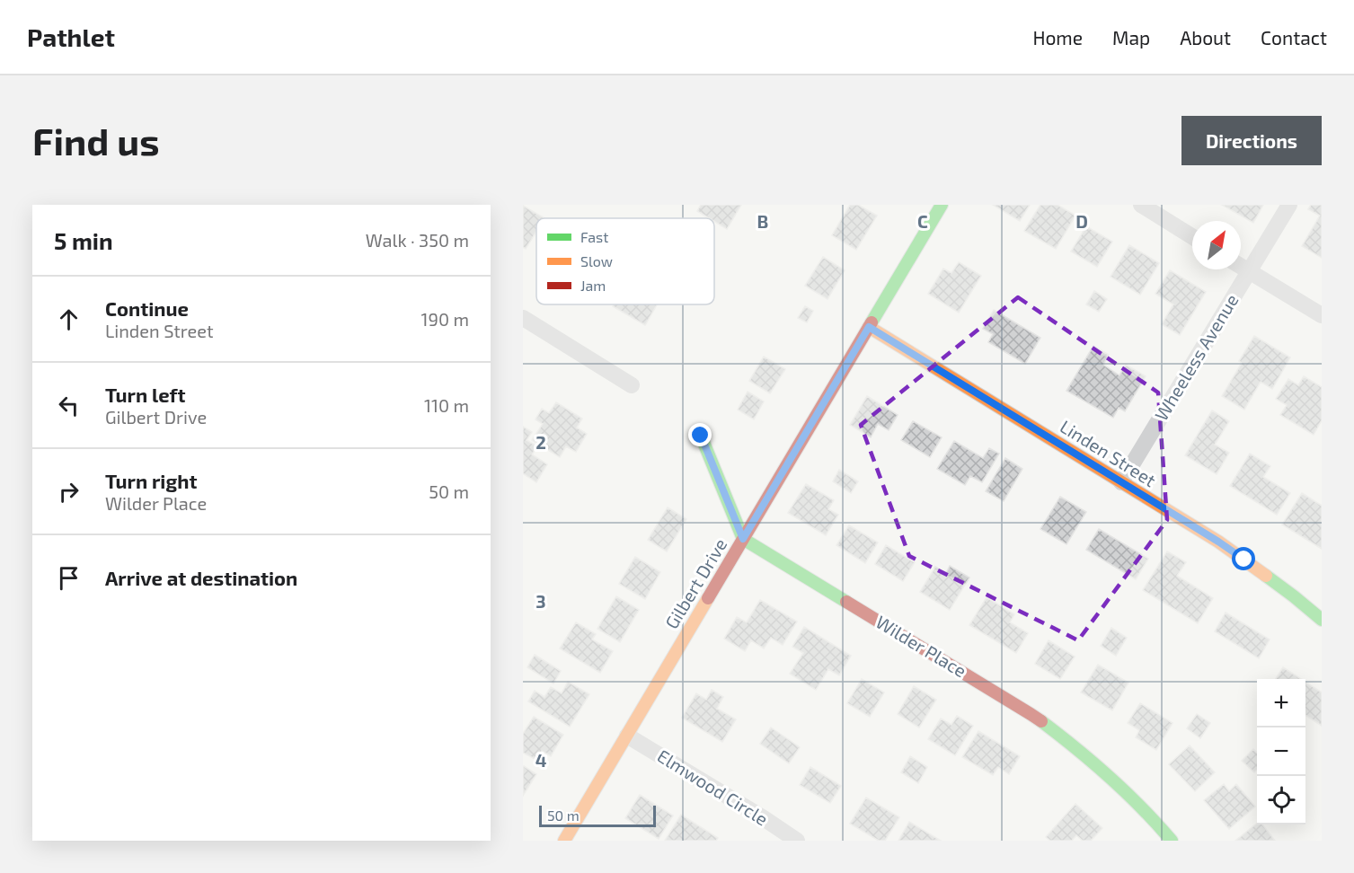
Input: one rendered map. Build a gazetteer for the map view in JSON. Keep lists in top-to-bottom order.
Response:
{
  "streets": {
    "street": [
      "Wheeless Avenue",
      "Linden Street",
      "Gilbert Drive",
      "Wilder Place",
      "Elmwood Circle"
    ]
  },
  "crossings": [
    ["Wheeless Avenue", "Linden Street"],
    ["Linden Street", "Gilbert Drive"],
    ["Gilbert Drive", "Wilder Place"],
    ["Gilbert Drive", "Elmwood Circle"]
  ],
  "legend": ["Fast", "Slow", "Jam"],
  "scale_bar": "50 m",
  "north": "top right",
  "page": {
    "header": "Pathlet",
    "nav": [
      "Home",
      "Map",
      "About",
      "Contact"
    ],
    "buttons": "Directions",
    "title": "Find us",
    "heading": ["5 min", "Walk · 350 m"],
    "list": [
      ["Continue", "Linden Street", "190 m"],
      ["Turn left", "Gilbert Drive", "110 m"],
      ["Turn right", "Wilder Place", "50 m"],
      "Arrive at destination"
    ],
    "map_buttons": ["+", "−"],
    "scale": "50 m"
  },
  "grid": {
    "columns": ["B", "C", "D"],
    "rows": ["2", "3", "4"]
  }
}
